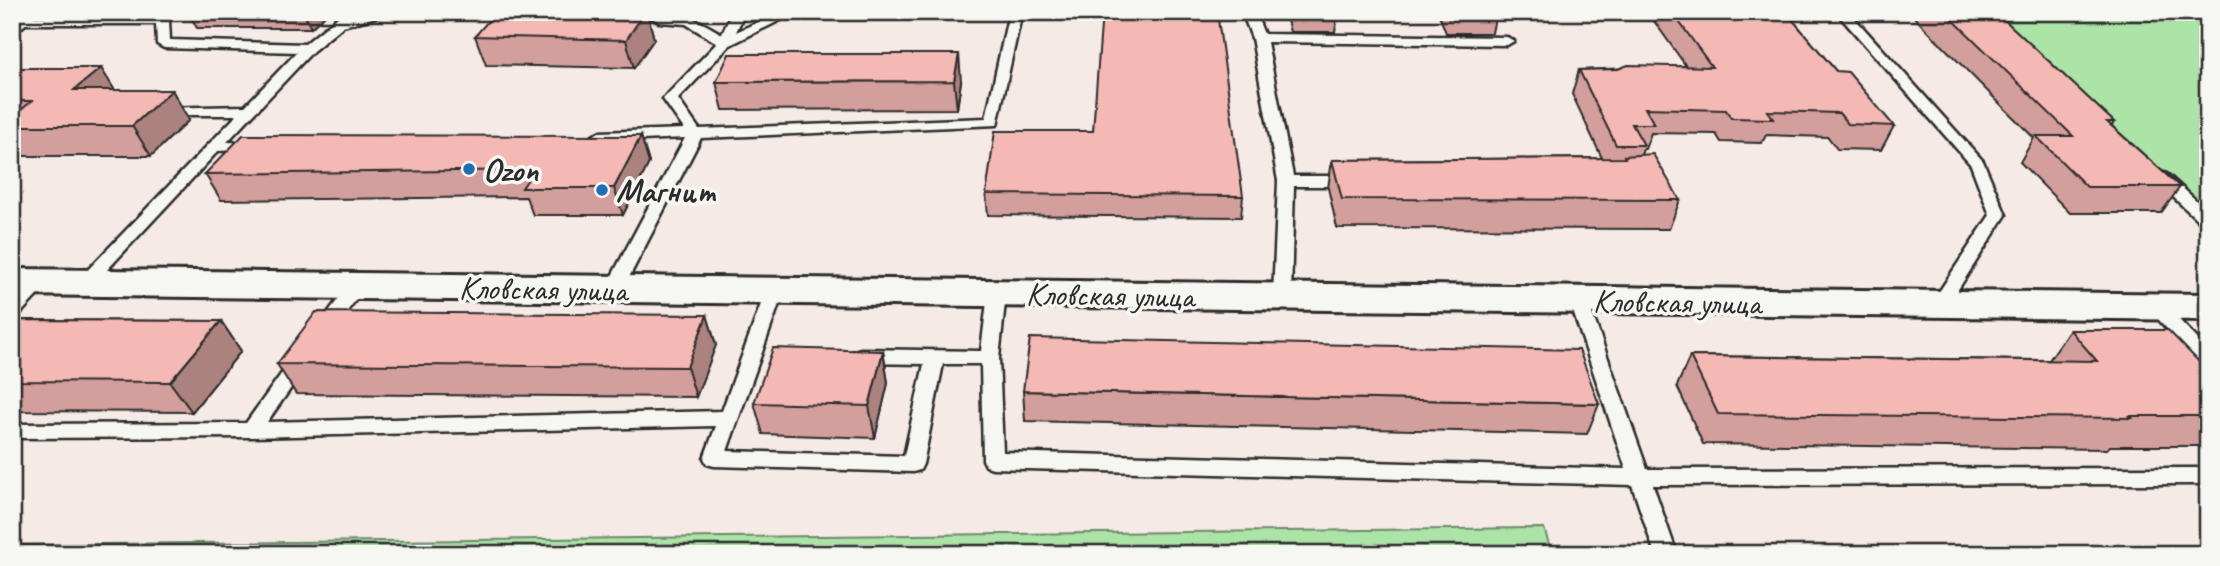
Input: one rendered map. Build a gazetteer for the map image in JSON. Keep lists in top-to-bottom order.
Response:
{
  "streets": {
    "street": ["Кловская улица"]
  },
  "places": ["Ozon", "Магнит"]
}
